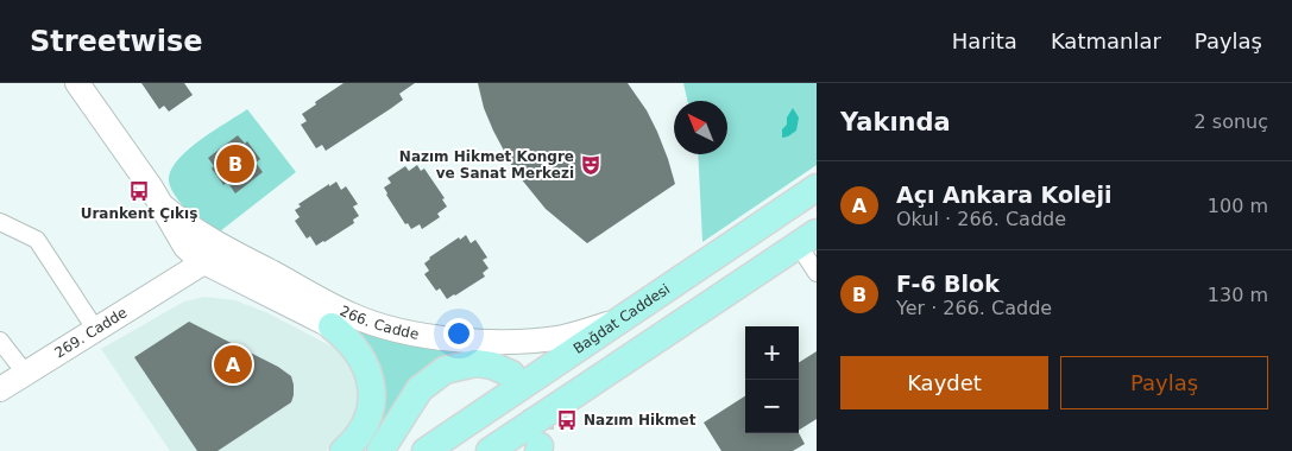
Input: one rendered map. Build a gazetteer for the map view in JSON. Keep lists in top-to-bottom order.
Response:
{
  "streets": {
    "main road": ["Bağdat Caddesi", "266. Cadde", "269. Cadde"]
  },
  "crossings": [
    ["Bağdat Caddesi", "266. Cadde"],
    ["266. Cadde", "269. Cadde"]
  ],
  "places": {
    "theatre": ["Nazım Hikmet Kongre ve Sanat Merkezi"],
    "bus stop": ["Urankent Çıkış", "Nazım Hikmet"]
  },
  "north": "top left",
  "page": {
    "header": "Streetwise",
    "nav": ["Harita", "Katmanlar", "Paylaş"],
    "heading": ["Yakında", "2 sonuç"],
    "pins": ["B", "A"],
    "list": [
      {
        "mark": "A",
        "name": "Açı Ankara Koleji",
        "note": "Okul · 266. Cadde",
        "value": "100 m"
      },
      {
        "mark": "B",
        "name": "F-6 Blok",
        "note": "Yer · 266. Cadde",
        "value": "130 m"
      }
    ],
    "map_buttons": ["+", "−"],
    "buttons": ["Kaydet", "Paylaş"]
  }
}
